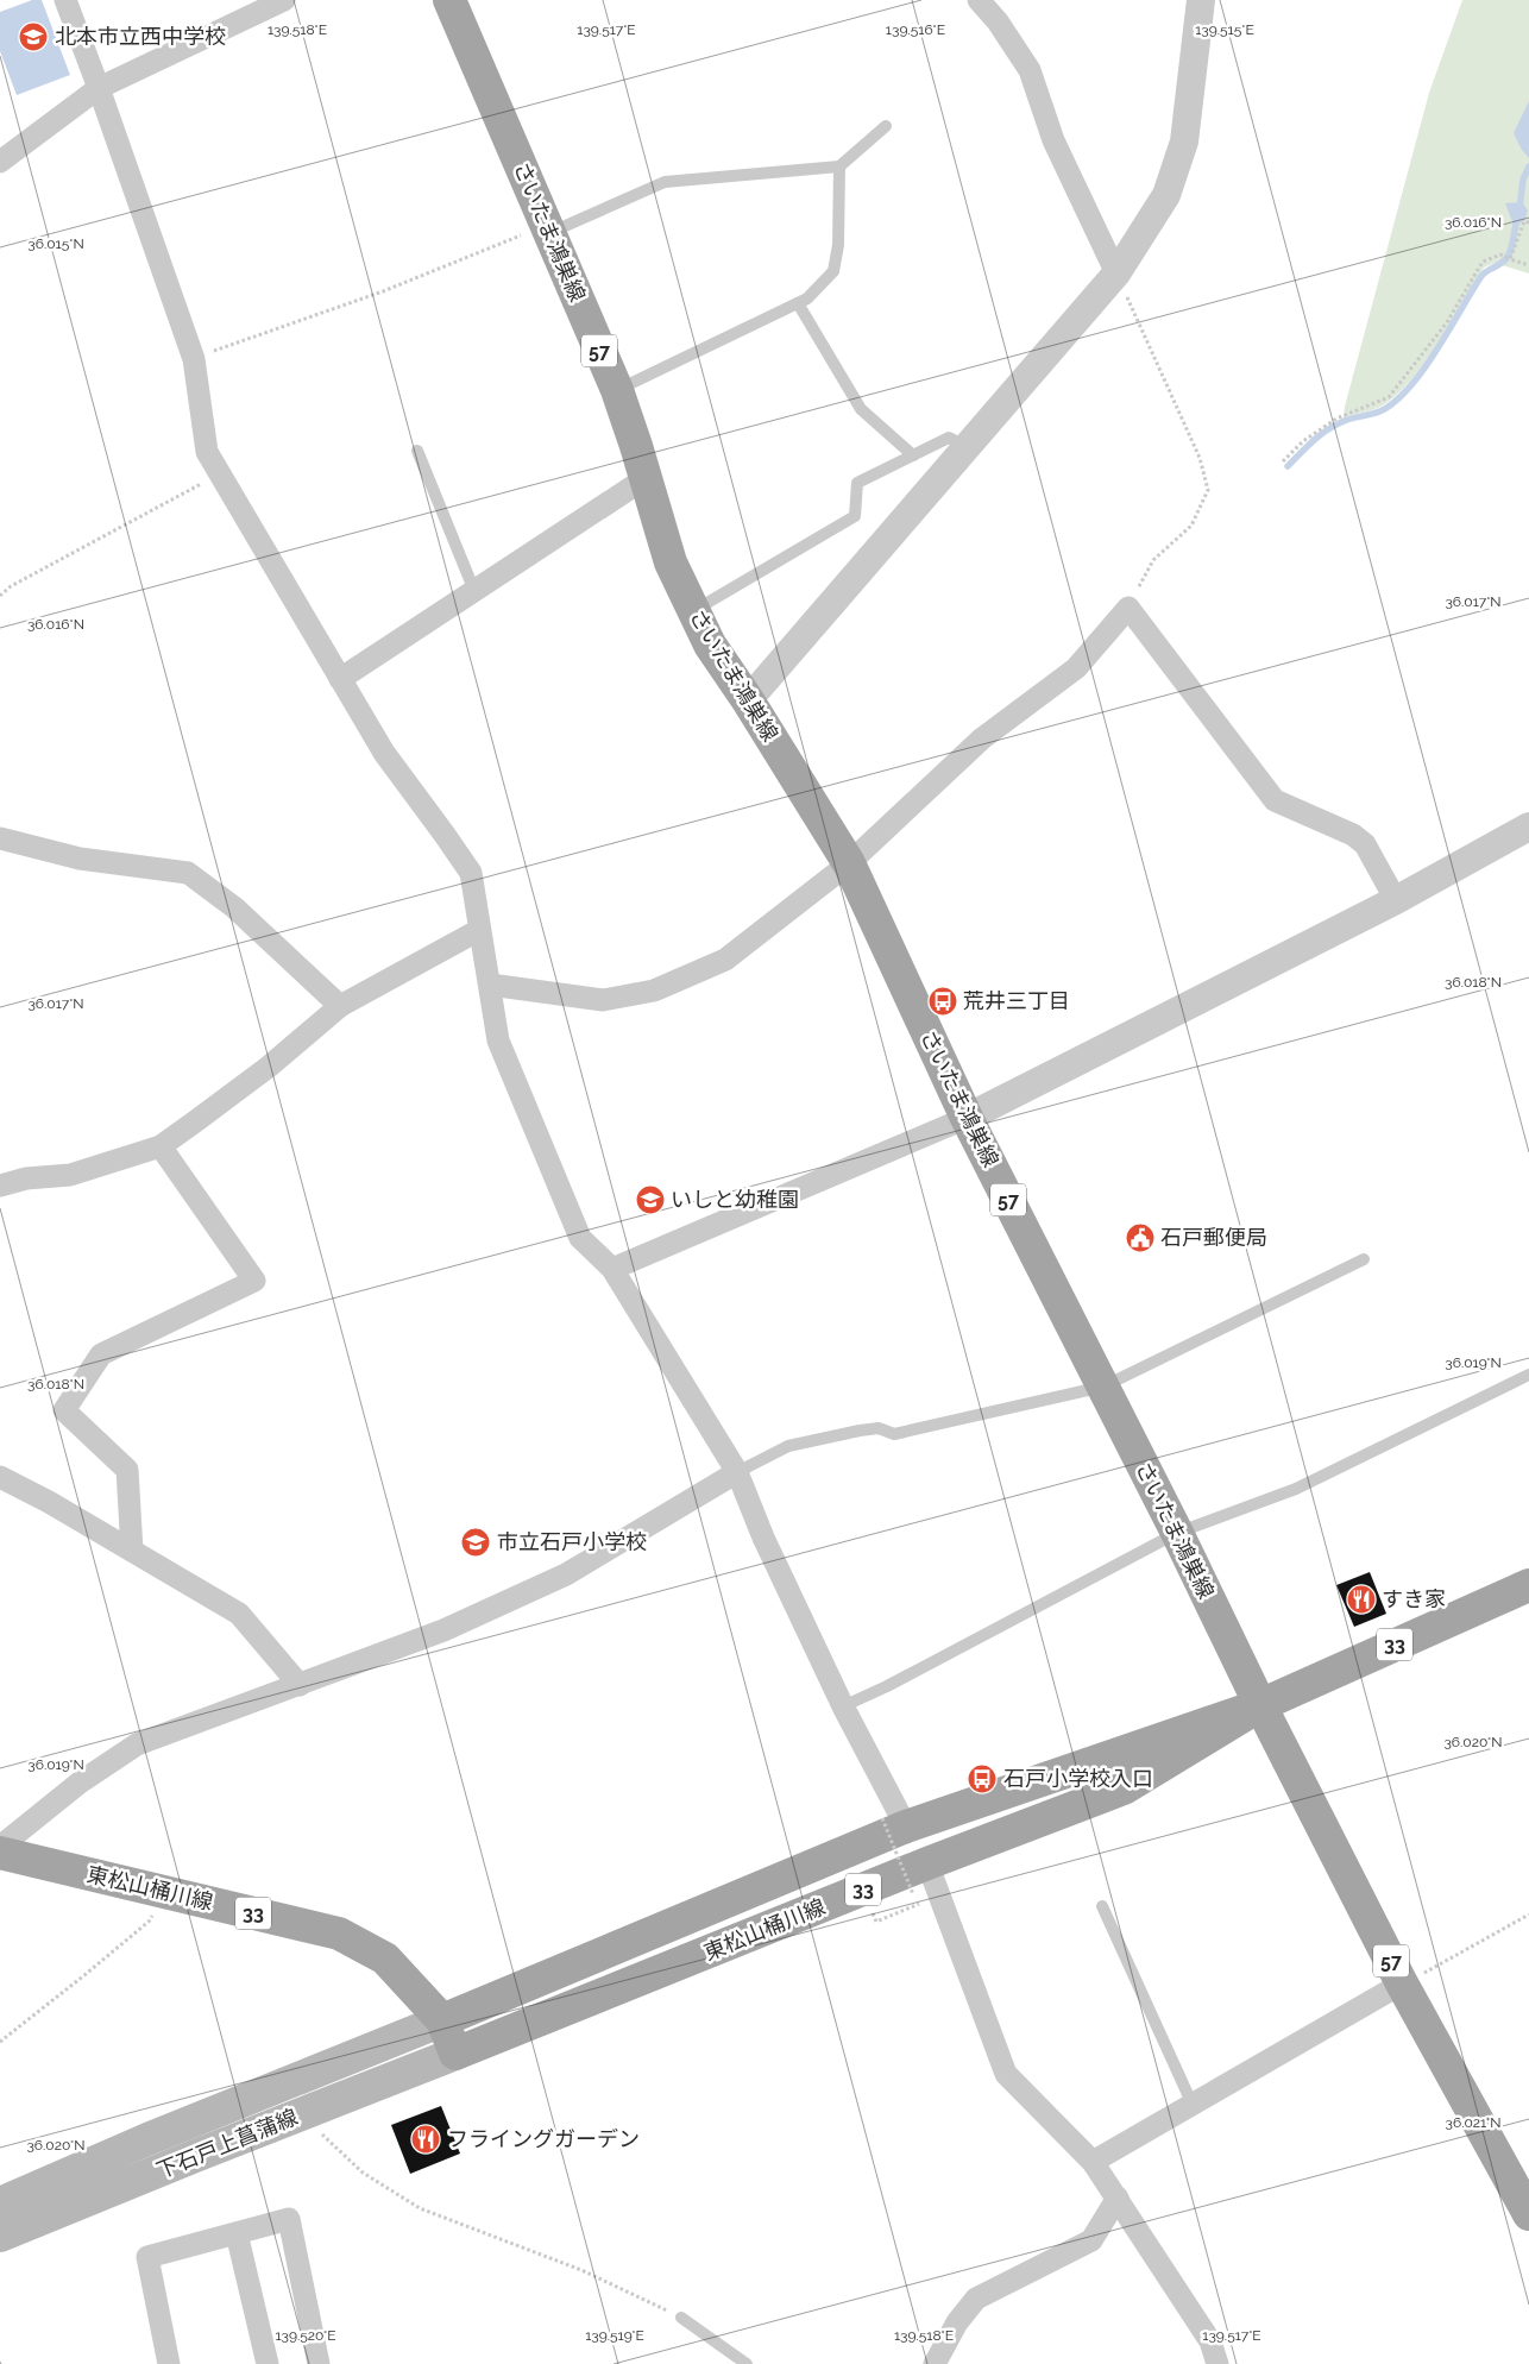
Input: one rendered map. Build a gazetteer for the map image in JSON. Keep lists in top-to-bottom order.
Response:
{
  "streets": {
    "main road": [
      "さいたま鴻巣線",
      "57",
      "33",
      "東松山桶川線",
      "下石戸上菖蒲線"
    ]
  },
  "crossings": [
    ["さいたま鴻巣線", "東松山桶川線"],
    ["東松山桶川線", "下石戸上菖蒲線"]
  ],
  "places": {
    "school or university": ["北本市立西中学校", "いしと幼稚園", "市立石戸小学校"],
    "bus stop": ["荒井三丁目", "石戸小学校入口"],
    "public building": ["石戸郵便局"],
    "restaurant": ["すき家", "フライングガーデン"]
  },
  "coordinates": [
    "139.518°E",
    "139.517°E",
    "139.516°E",
    "139.515°E",
    "36.016°N",
    "36.015°N",
    "36.017°N",
    "36.018°N",
    "36.019°N",
    "36.020°N",
    "36.021°N",
    "139.520°E",
    "139.519°E"
  ]
}
